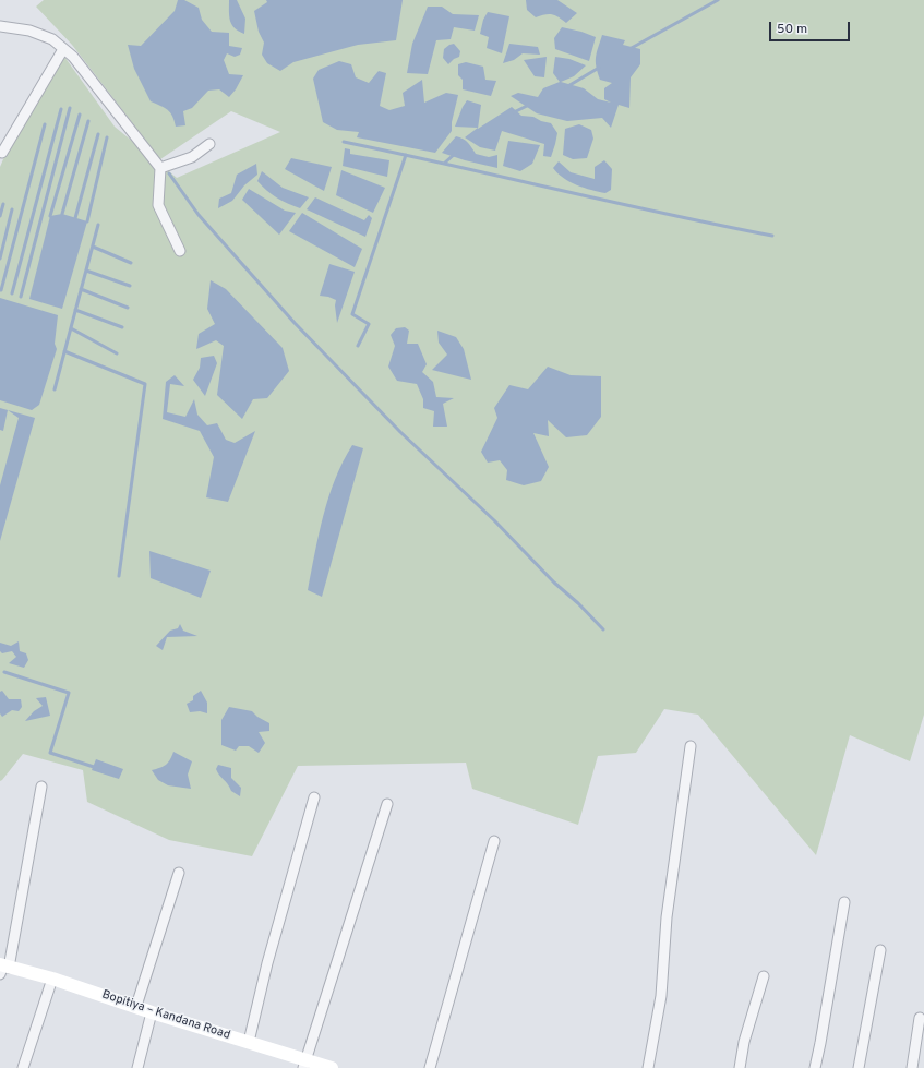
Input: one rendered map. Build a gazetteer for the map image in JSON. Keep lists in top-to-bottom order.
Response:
{
  "streets": {
    "street": ["Bopitiya – Kandana Road"]
  },
  "scale_bar": "50 m"
}
